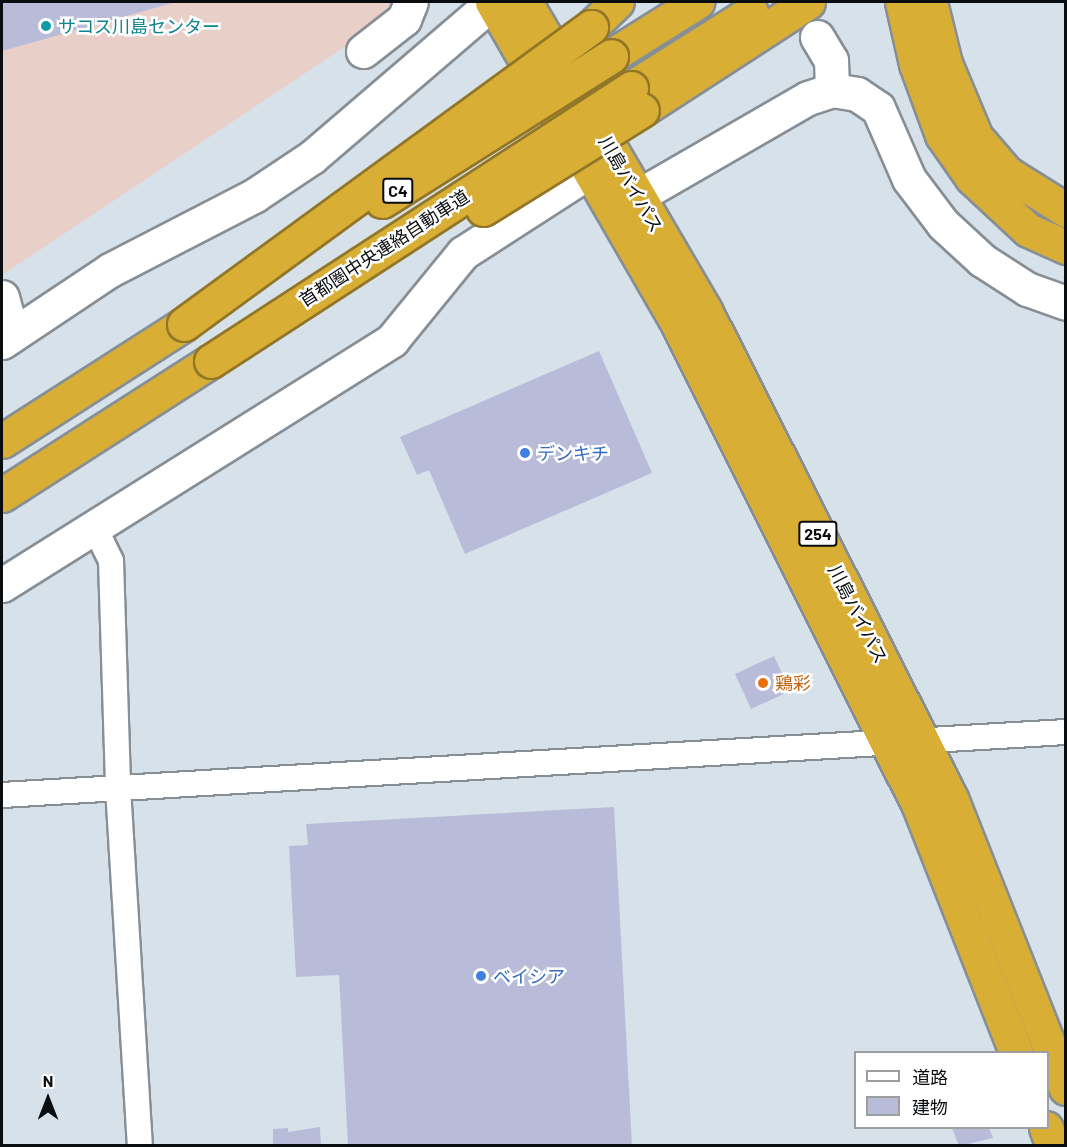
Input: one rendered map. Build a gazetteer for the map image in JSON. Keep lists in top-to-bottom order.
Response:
{
  "streets": {
    "highway": [
      "川島バイパス",
      "C4",
      "首都圏中央連絡自動車道",
      "254"
    ]
  },
  "crossings": [
    ["C4", "首都圏中央連絡自動車道"]
  ],
  "places": [
    "サコス川島センター",
    "デンキチ",
    "鶏彩",
    "ベイシア"
  ],
  "legend": ["道路", "建物"],
  "north": "top"
}
